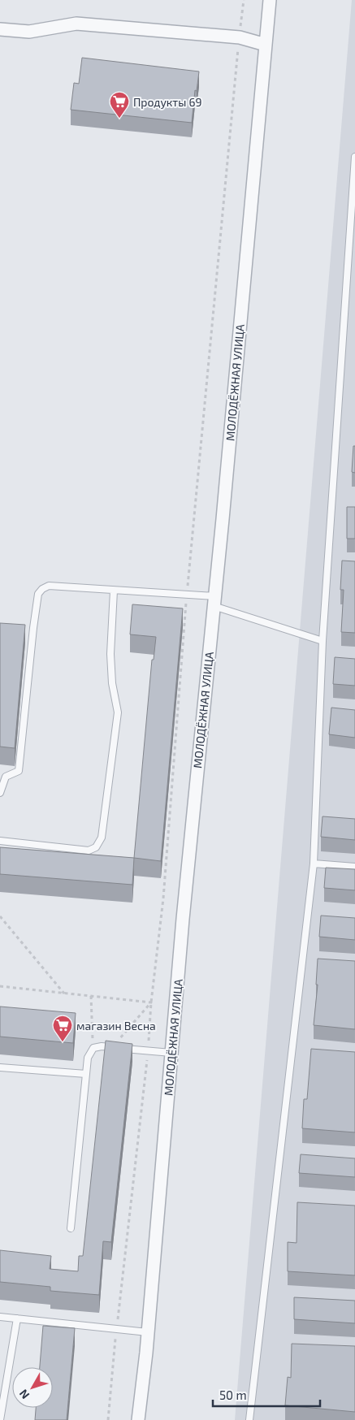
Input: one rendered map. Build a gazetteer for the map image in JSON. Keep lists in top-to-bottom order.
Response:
{
  "streets": {
    "street": ["МОЛОДЁЖНАЯ УЛИЦА"]
  },
  "places": {
    "supermarket": ["Продукты 69", "магазин Весна"]
  },
  "scale_bar": "50 m",
  "north": "bottom left"
}
